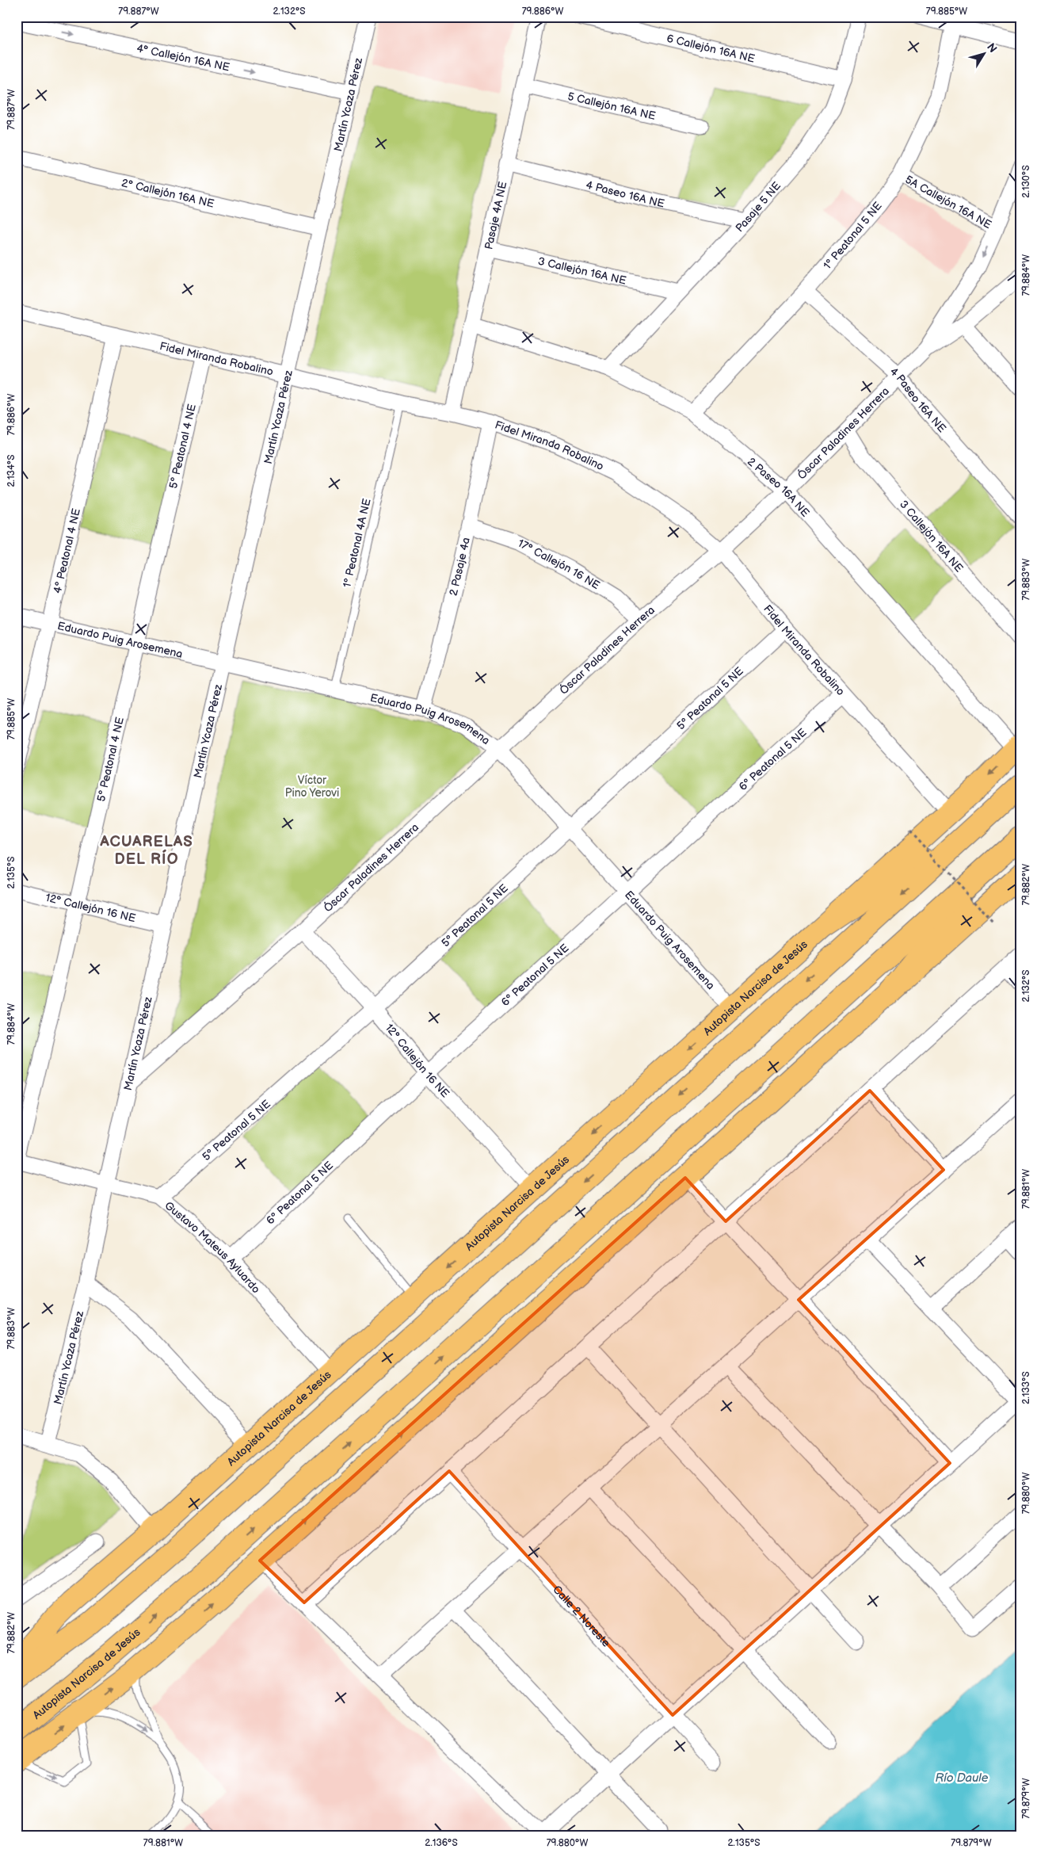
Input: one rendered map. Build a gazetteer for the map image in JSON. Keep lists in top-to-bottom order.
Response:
{
  "streets": {
    "main road": ["Autopista Narcisa de Jesús"],
    "street": [
      "6 Callejón 16A NE",
      "4° Callejón 16A NE",
      "Martín Ycaza Pérez",
      "5 Callejón 16A NE",
      "2° Callejón 16A NE",
      "4 Paseo 16A NE",
      "5A Callejón 16A NE",
      "Pasaje 5 NE",
      "Pasaje 4A NE",
      "1º Peatonal 5 NE",
      "3 Callejón 16A NE",
      "Fidel Miranda Robalino",
      "Óscar Paladines Herrera",
      "5º Peatonal 4 NE",
      "2 Paseo 16A NE",
      "4º Peatonal 4 NE",
      "17° Callejón 16 NE",
      "2 Pasaje 4a",
      "Eduardo Puig Arosemena",
      "5º Peatonal 5 NE",
      "6º Peatonal 5 NE",
      "12° Callejón 16 NE",
      "Gustavo Mateus Ayluardo",
      "Calle 2 Noreste"
    ],
    "lane": ["1º Peatonal 4A NE"]
  },
  "crossings": [
    ["6 Callejón 16A NE", "Pasaje 5 NE"],
    ["4° Callejón 16A NE", "Martín Ycaza Pérez"],
    ["Martín Ycaza Pérez", "2° Callejón 16A NE"],
    ["Martín Ycaza Pérez", "Fidel Miranda Robalino"],
    ["Martín Ycaza Pérez", "Óscar Paladines Herrera"],
    ["Martín Ycaza Pérez", "Eduardo Puig Arosemena"],
    ["Martín Ycaza Pérez", "12° Callejón 16 NE"],
    ["Martín Ycaza Pérez", "Gustavo Mateus Ayluardo"],
    ["5 Callejón 16A NE", "Pasaje 4A NE"],
    ["4 Paseo 16A NE", "Pasaje 5 NE"],
    ["4 Paseo 16A NE", "Pasaje 4A NE"],
    ["4 Paseo 16A NE", "1º Peatonal 5 NE"],
    ["4 Paseo 16A NE", "Óscar Paladines Herrera"],
    ["5A Callejón 16A NE", "1º Peatonal 5 NE"],
    ["5A Callejón 16A NE", "Óscar Paladines Herrera"],
    ["Pasaje 5 NE", "3 Callejón 16A NE"],
    ["Pasaje 5 NE", "2 Paseo 16A NE"],
    ["Pasaje 4A NE", "3 Callejón 16A NE"],
    ["Pasaje 4A NE", "Fidel Miranda Robalino"],
    ["Pasaje 4A NE", "2 Paseo 16A NE"],
    ["1º Peatonal 5 NE", "2 Paseo 16A NE"],
    ["3 Callejón 16A NE", "Óscar Paladines Herrera"],
    ["Fidel Miranda Robalino", "Óscar Paladines Herrera"],
    ["Fidel Miranda Robalino", "5º Peatonal 4 NE"],
    ["Fidel Miranda Robalino", "1º Peatonal 4A NE"],
    ["Fidel Miranda Robalino", "4º Peatonal 4 NE"],
    ["Fidel Miranda Robalino", "2 Pasaje 4a"],
    ["Fidel Miranda Robalino", "5º Peatonal 5 NE"],
    ["Fidel Miranda Robalino", "6º Peatonal 5 NE"],
    ["Fidel Miranda Robalino", "Autopista Narcisa de Jesús"],
    ["Óscar Paladines Herrera", "2 Paseo 16A NE"],
    ["Óscar Paladines Herrera", "17° Callejón 16 NE"],
    ["Óscar Paladines Herrera", "Eduardo Puig Arosemena"],
    ["Óscar Paladines Herrera", "12° Callejón 16 NE"],
    ["5º Peatonal 4 NE", "Eduardo Puig Arosemena"],
    ["5º Peatonal 4 NE", "12° Callejón 16 NE"],
    ["5º Peatonal 4 NE", "Gustavo Mateus Ayluardo"],
    ["2 Paseo 16A NE", "Autopista Narcisa de Jesús"],
    ["1º Peatonal 4A NE", "Eduardo Puig Arosemena"],
    ["4º Peatonal 4 NE", "Eduardo Puig Arosemena"],
    ["17° Callejón 16 NE", "2 Pasaje 4a"],
    ["2 Pasaje 4a", "Eduardo Puig Arosemena"],
    ["Eduardo Puig Arosemena", "5º Peatonal 5 NE"],
    ["Eduardo Puig Arosemena", "6º Peatonal 5 NE"],
    ["Eduardo Puig Arosemena", "Autopista Narcisa de Jesús"],
    ["5º Peatonal 5 NE", "12° Callejón 16 NE"],
    ["5º Peatonal 5 NE", "Gustavo Mateus Ayluardo"],
    ["6º Peatonal 5 NE", "12° Callejón 16 NE"],
    ["6º Peatonal 5 NE", "Gustavo Mateus Ayluardo"],
    ["12° Callejón 16 NE", "Autopista Narcisa de Jesús"],
    ["Autopista Narcisa de Jesús", "Gustavo Mateus Ayluardo"]
  ],
  "one_way": ["4° Callejón 16A NE"],
  "districts": ["ACUARELAS DEL RÍO"],
  "water": ["Río Daule"],
  "parks": ["Víctor Pino Yerovi"],
  "north": "top right",
  "coordinates": [
    "79.887°W",
    "2.132°S",
    "79.886°W",
    "79.885°W",
    "2.130°S",
    "79.884°W",
    "2.134°S",
    "79.883°W",
    "2.135°S",
    "79.882°W",
    "79.881°W",
    "2.133°S",
    "79.880°W",
    "79.879°W",
    "2.136°S"
  ]
}
